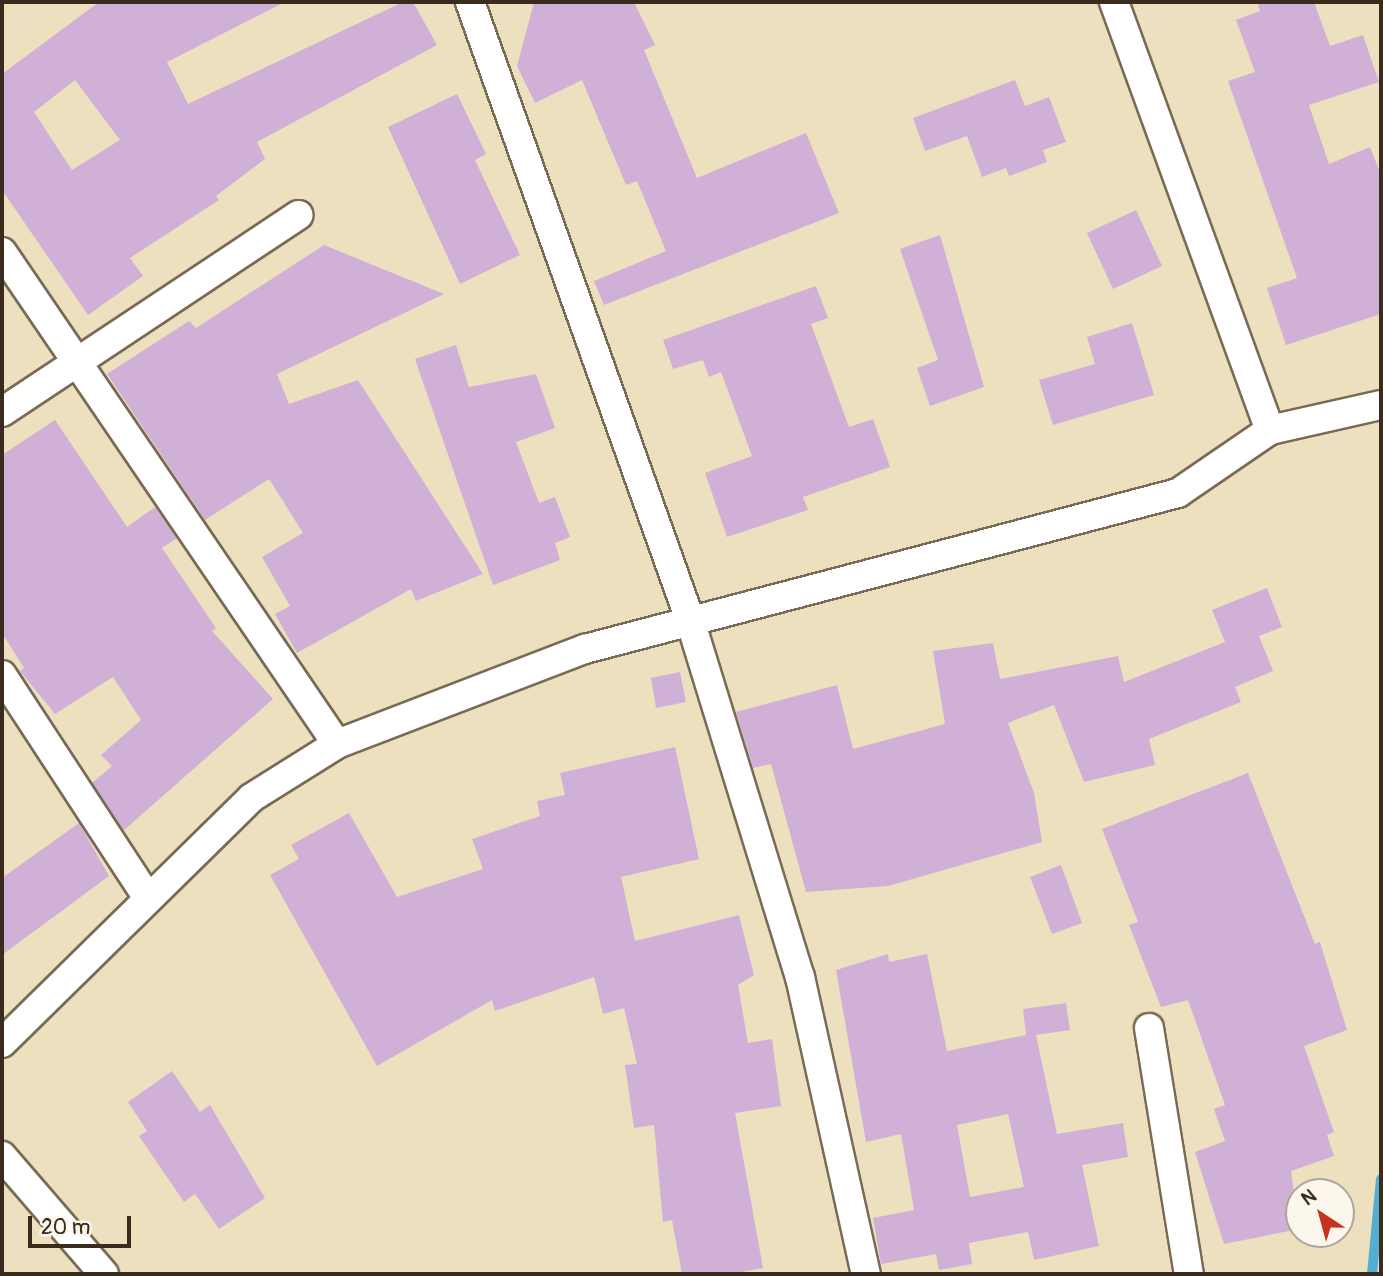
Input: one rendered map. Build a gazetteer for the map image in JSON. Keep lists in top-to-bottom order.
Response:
{
  "scale_bar": "20 m",
  "north": "top left"
}
